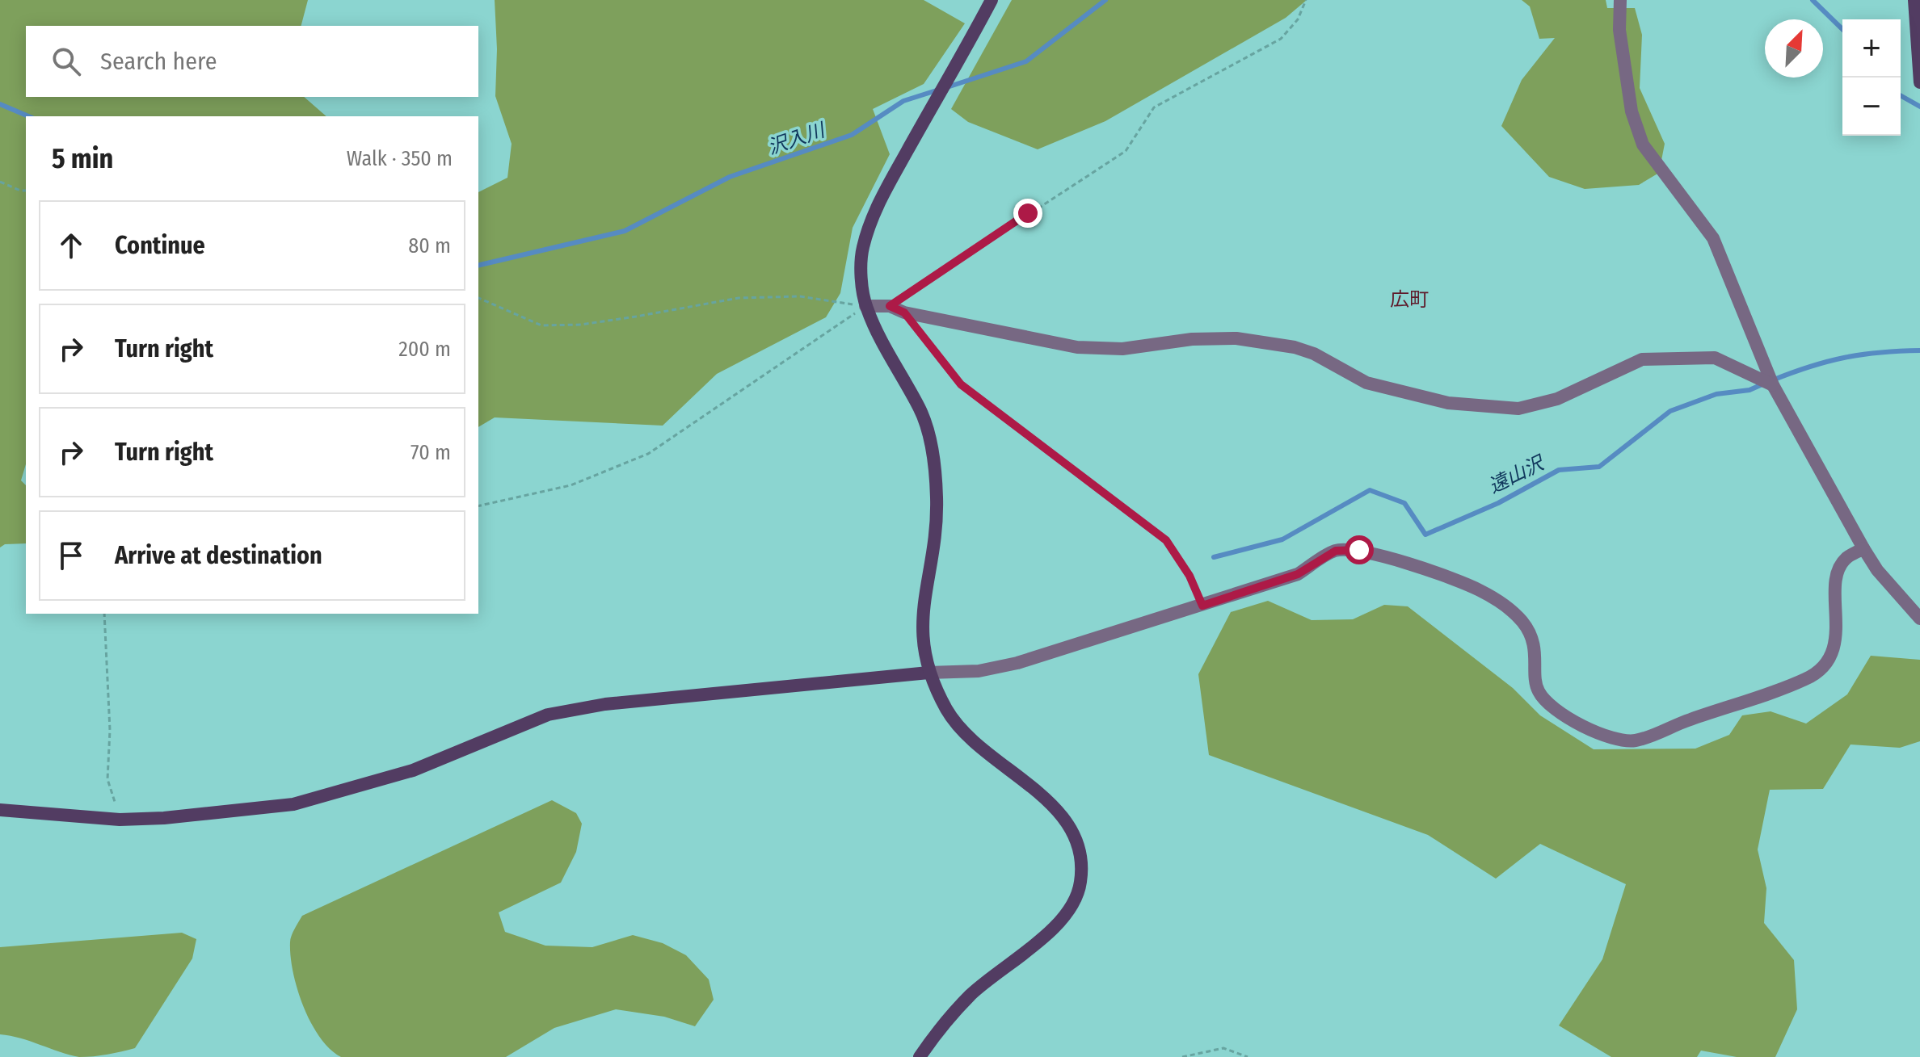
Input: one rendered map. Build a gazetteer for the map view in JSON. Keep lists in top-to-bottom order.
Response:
{
  "districts": ["広町"],
  "water": ["沢入川", "遠山沢"],
  "north": "top right",
  "page": {
    "map_buttons": ["+", "−"],
    "search": "Search here",
    "heading": ["5 min", "Walk · 350 m"],
    "list": [
      ["Continue", "80 m"],
      ["Turn right", "200 m"],
      ["Turn right", "70 m"],
      "Arrive at destination"
    ]
  }
}
